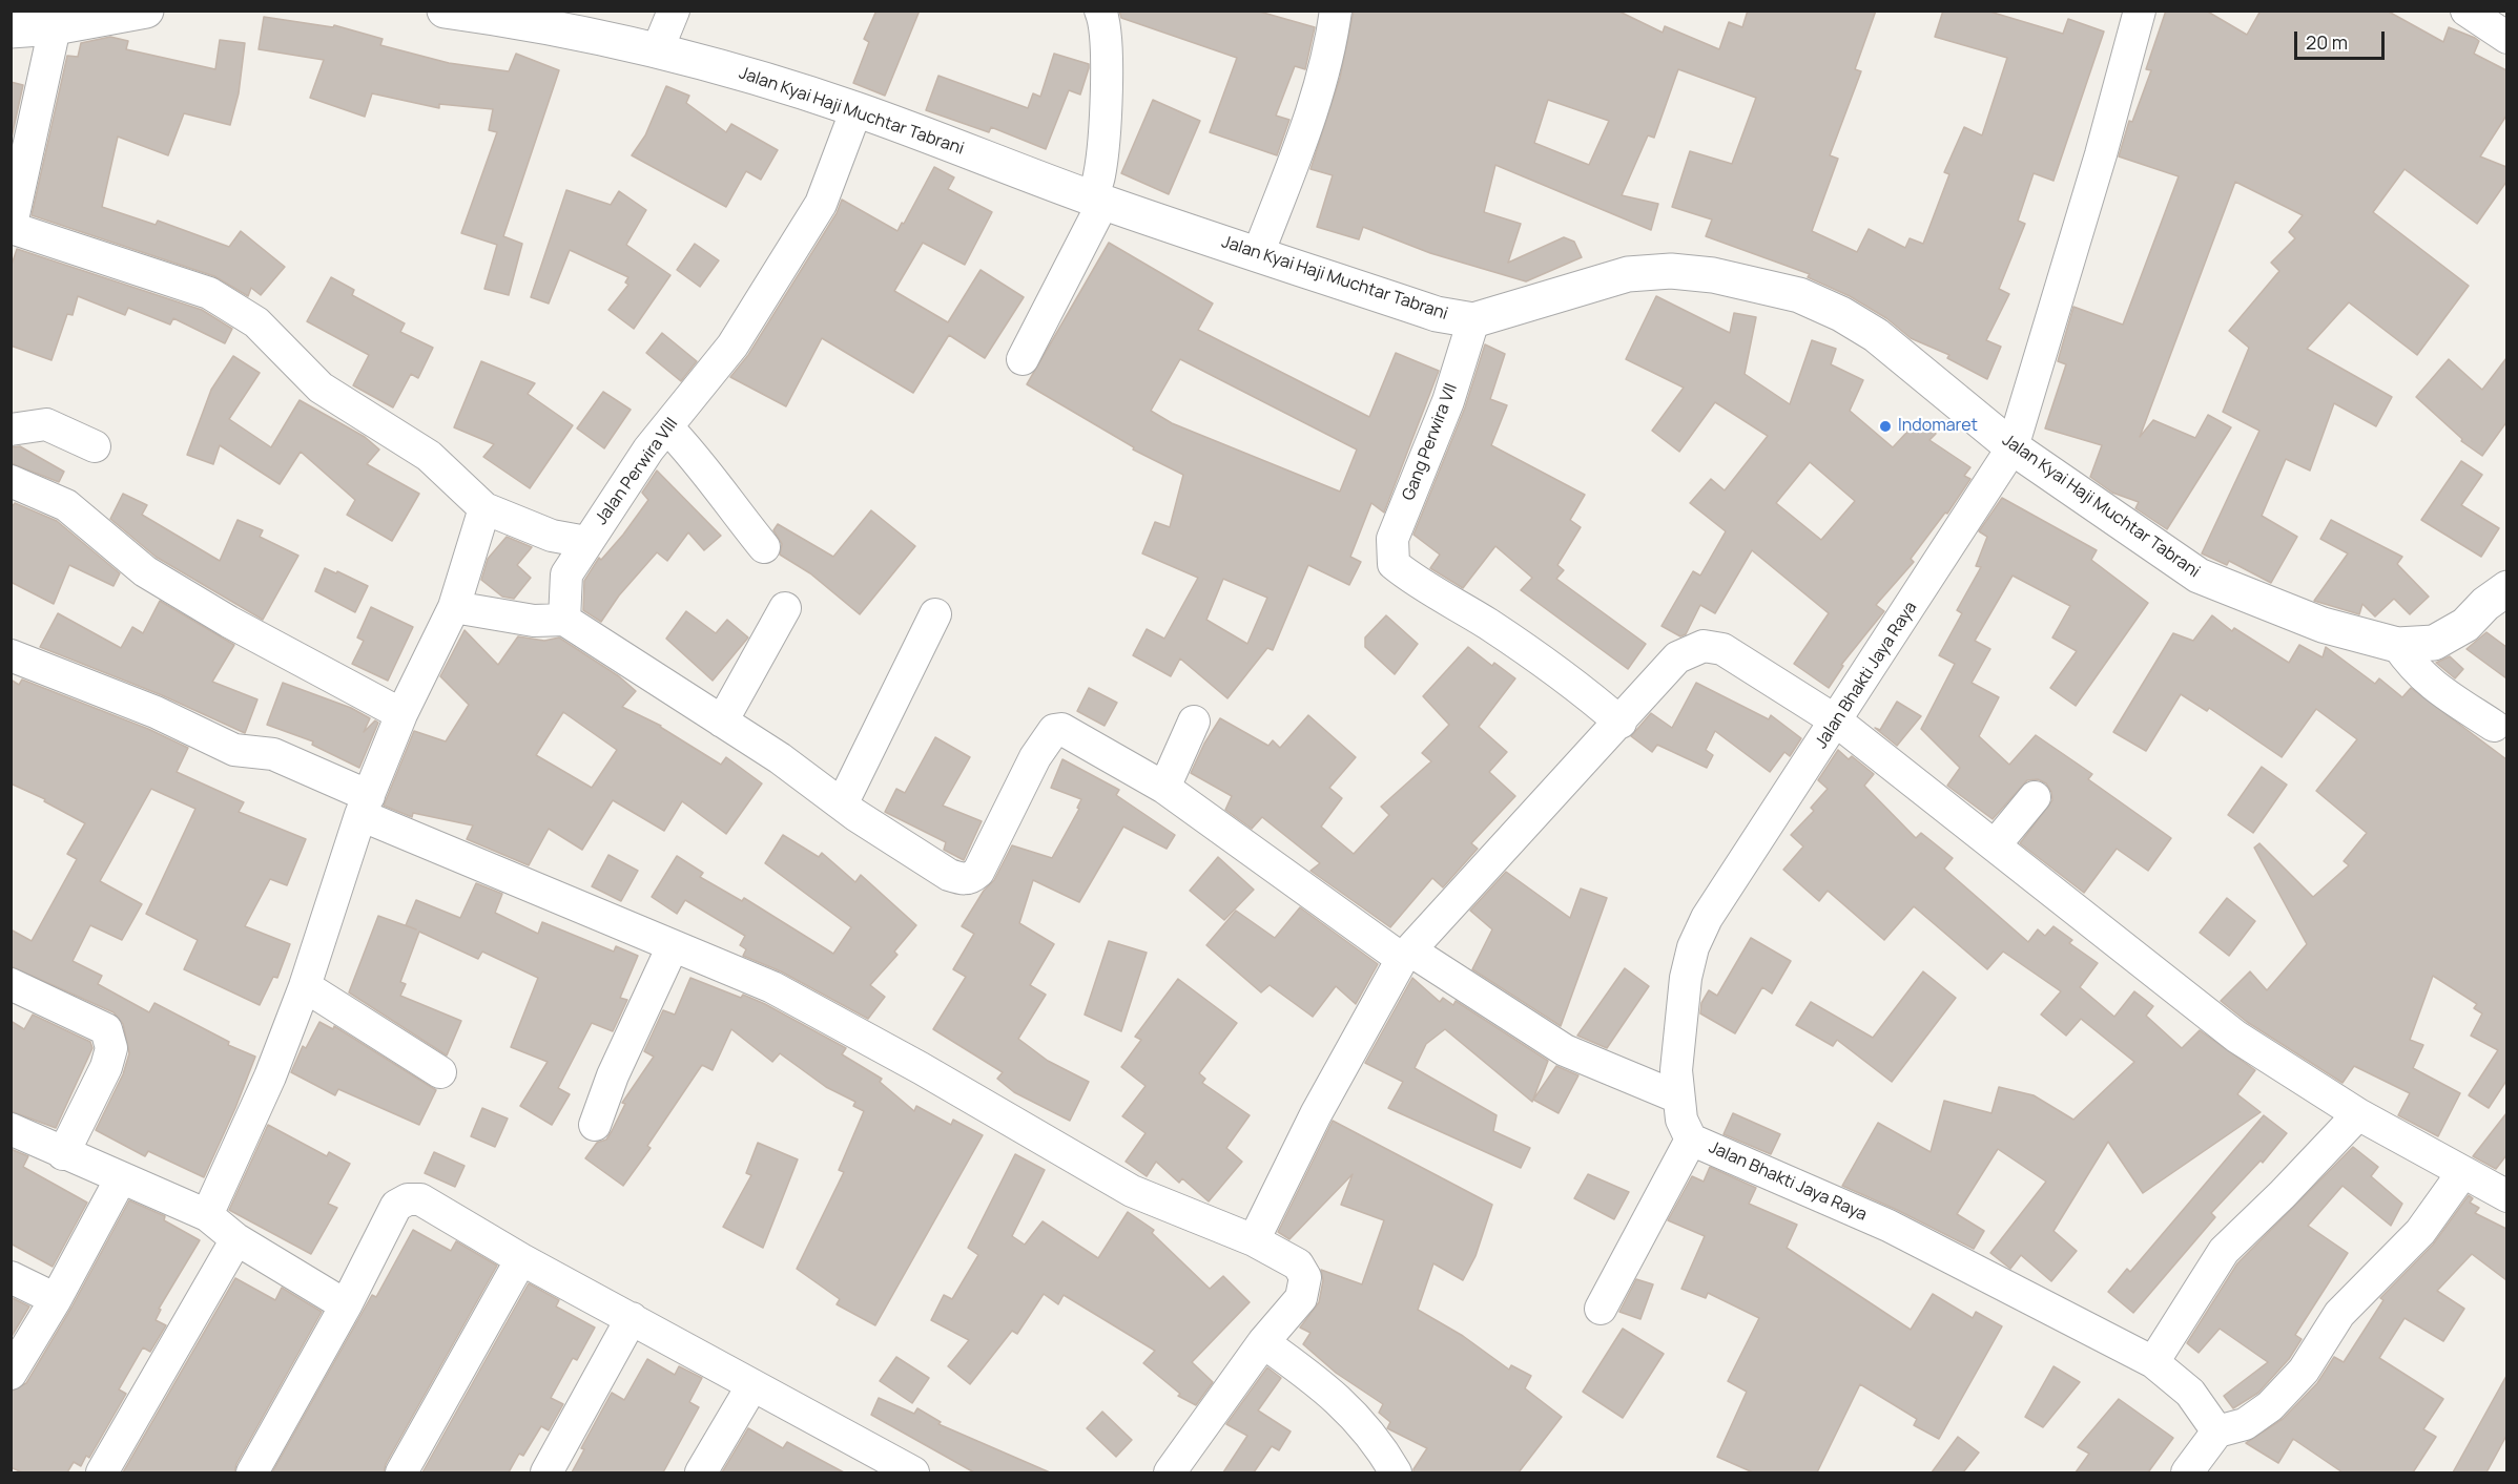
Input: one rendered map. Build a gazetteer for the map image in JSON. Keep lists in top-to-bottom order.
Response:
{
  "streets": {
    "street": [
      "Jalan Kyai Haji Muchtar Tabrani",
      "Gang Perwira VII",
      "Jalan Perwira VIII",
      "Jalan Bhakti Jaya Raya"
    ]
  },
  "crossings": [
    ["Jalan Kyai Haji Muchtar Tabrani", "Gang Perwira VII"],
    ["Jalan Kyai Haji Muchtar Tabrani", "Jalan Perwira VIII"],
    ["Jalan Kyai Haji Muchtar Tabrani", "Jalan Bhakti Jaya Raya"]
  ],
  "places": ["Indomaret"],
  "scale_bar": "20 m"
}
